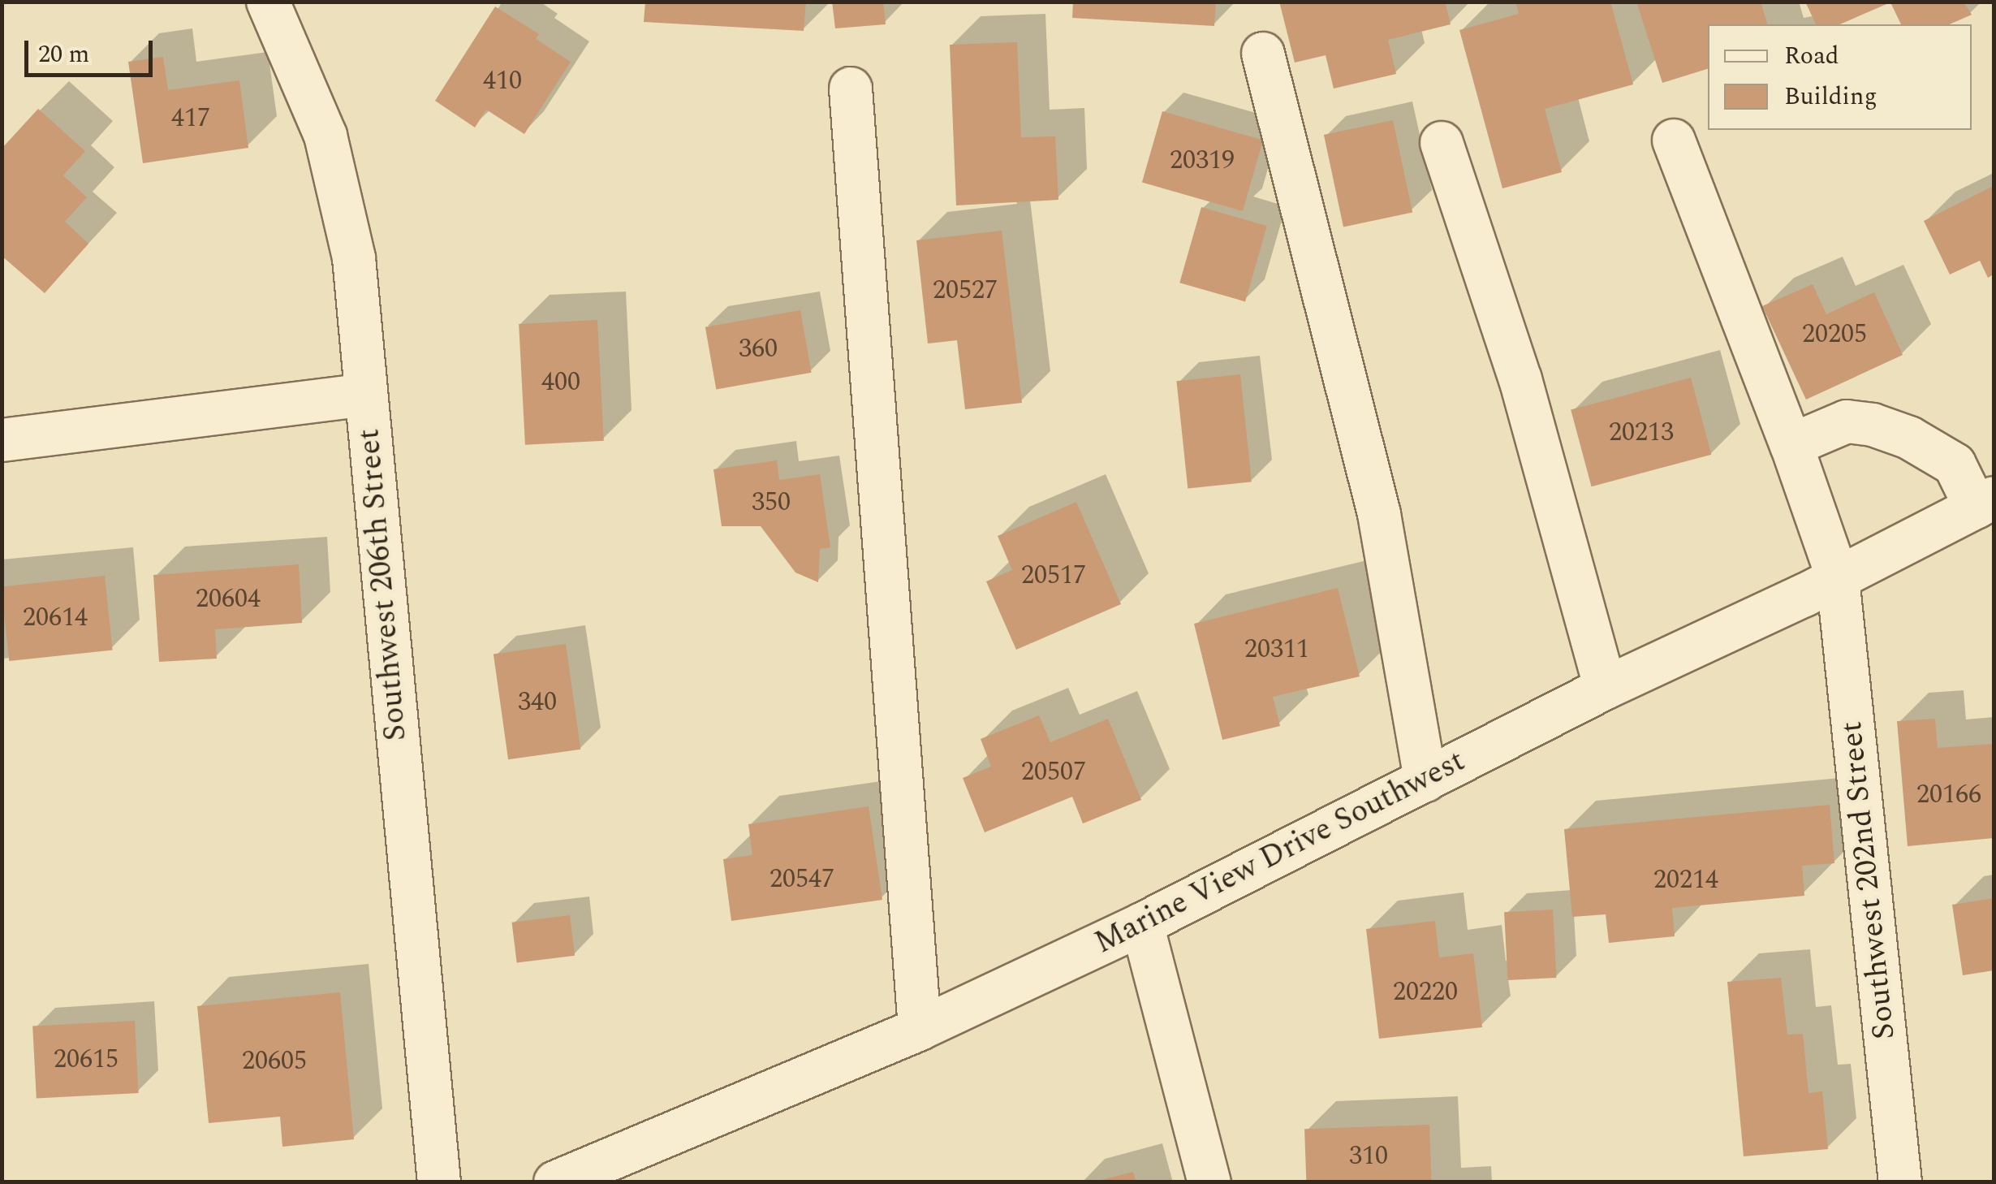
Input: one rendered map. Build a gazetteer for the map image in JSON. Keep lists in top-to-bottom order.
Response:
{
  "streets": {
    "street": ["Southwest 206th Street", "Marine View Drive Southwest", "Southwest 202nd Street"]
  },
  "crossings": [
    ["Marine View Drive Southwest", "Southwest 202nd Street"]
  ],
  "house_numbers": [
    "410",
    "417",
    "20319",
    "20527",
    "20205",
    "360",
    "400",
    "20213",
    "350",
    "20517",
    "20604",
    "20614",
    "20311",
    "340",
    "20507",
    "20166",
    "20547",
    "20214",
    "20220",
    "20615",
    "20605",
    "310"
  ],
  "legend": ["Road", "Building"],
  "scale_bar": "20 m"
}
